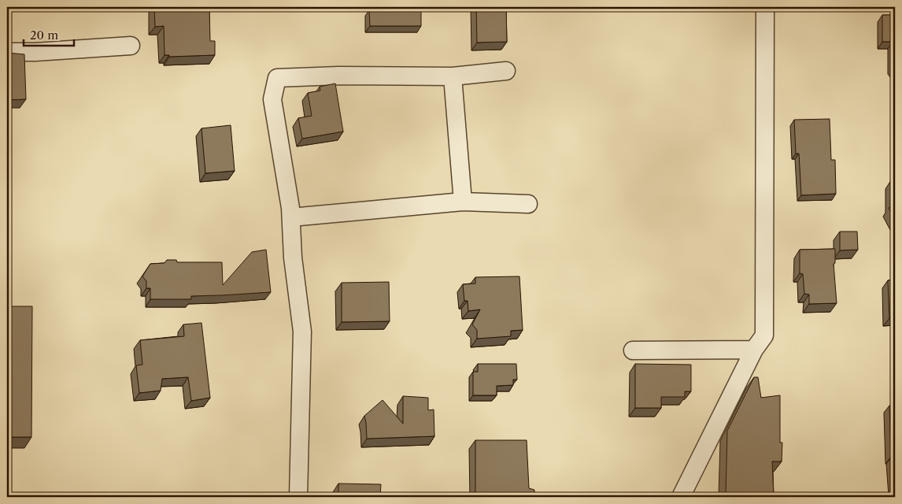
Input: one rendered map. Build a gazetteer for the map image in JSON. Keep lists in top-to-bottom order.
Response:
{
  "scale_bar": "20 m"
}
